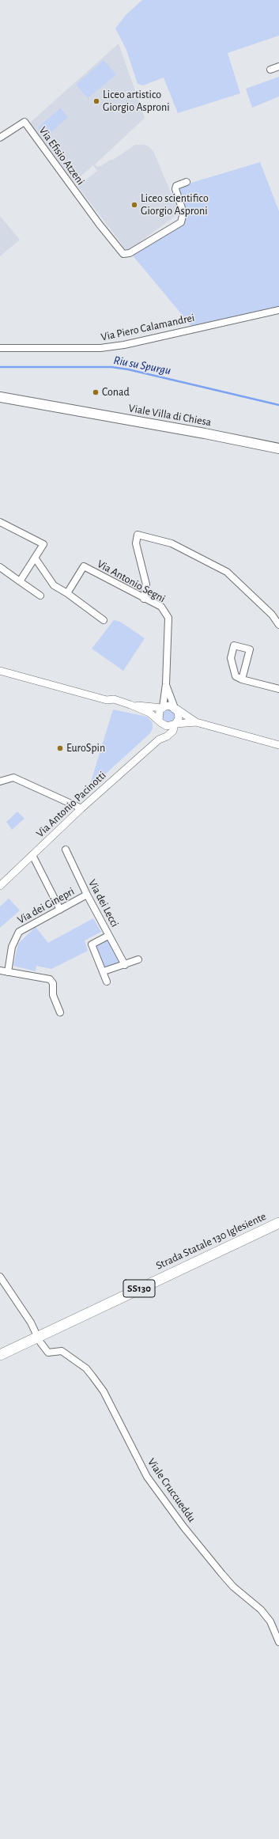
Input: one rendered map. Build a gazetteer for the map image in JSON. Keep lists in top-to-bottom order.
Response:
{
  "streets": {
    "highway": ["Strada Statale 130 Iglesiente", "SS130"],
    "main road": ["Viale Villa di Chiesa"],
    "street": [
      "Via Efisio Atzeni",
      "Via Piero Calamandrei",
      "Via Antonio Segni",
      "Via Antonio Pacinotti",
      "Via dei Lecci",
      "Via dei Ginepri",
      "Viale Cruccueddu"
    ]
  },
  "crossings": [
    ["Via Antonio Segni", "Via Antonio Pacinotti"],
    ["Via dei Lecci", "Via dei Ginepri"]
  ],
  "water": ["Riu su Spurgu"],
  "places": [
    "Liceo artistico Giorgio Asproni",
    "Liceo scientifico Giorgio Asproni",
    "Conad",
    "EuroSpin"
  ]
}
